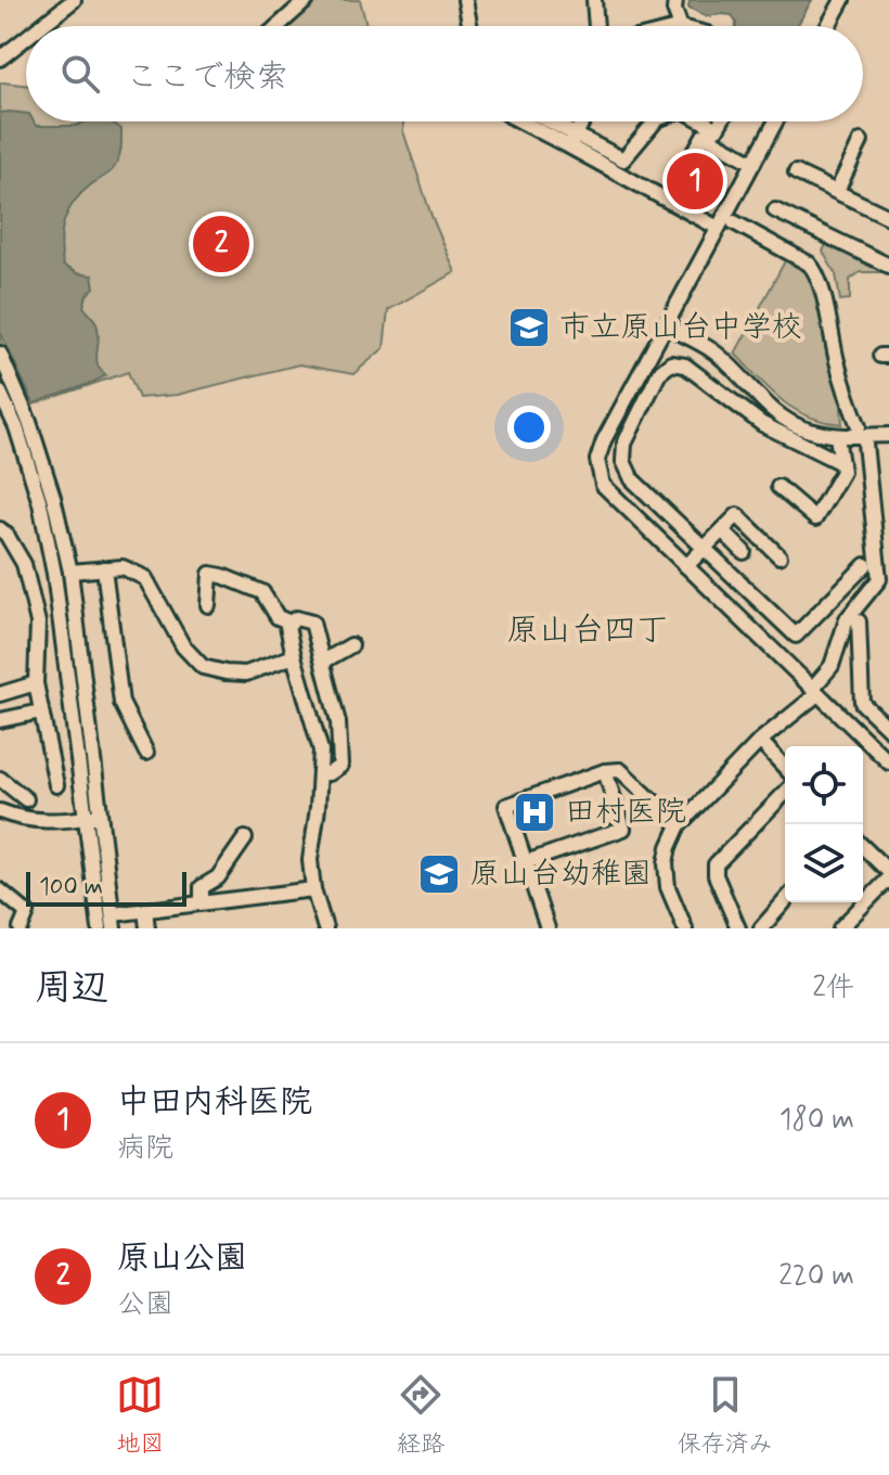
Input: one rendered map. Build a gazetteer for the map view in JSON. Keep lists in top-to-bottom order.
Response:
{
  "districts": ["原山台四丁"],
  "places": {
    "school or university": ["市立原山台中学校", "原山台幼稚園"],
    "hospital": ["田村医院"]
  },
  "scale_bar": "100 m",
  "page": {
    "search": "ここで検索",
    "pins": ["1", "2"],
    "scale": "100 m",
    "heading": ["周辺", "2件"],
    "list": [
      {
        "mark": "1",
        "name": "中田内科医院",
        "note": "病院",
        "value": "180 m"
      },
      {
        "mark": "2",
        "name": "原山公園",
        "note": "公園",
        "value": "220 m"
      }
    ],
    "nav": ["地図", "経路", "保存済み"]
  }
}
